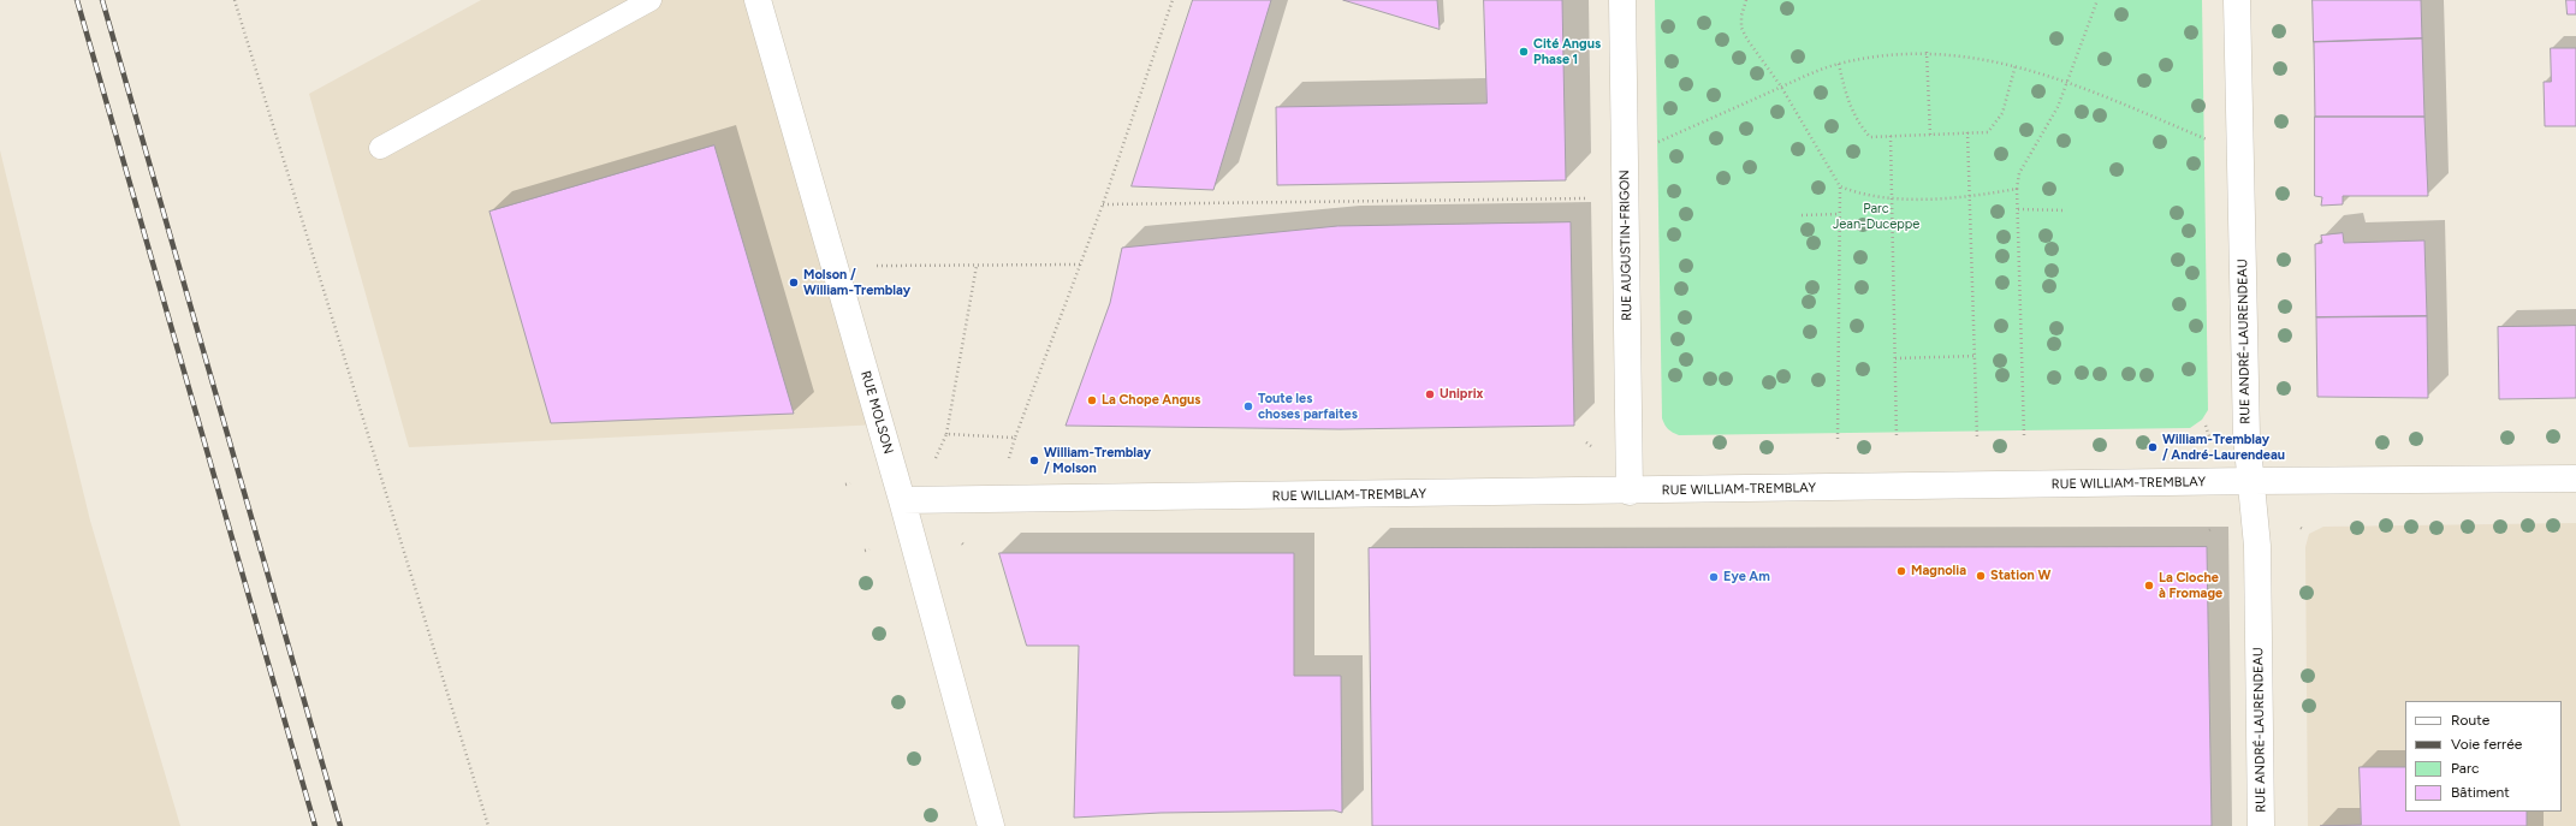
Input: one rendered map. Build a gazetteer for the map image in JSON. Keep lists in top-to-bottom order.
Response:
{
  "streets": {
    "street": [
      "RUE AUGUSTIN-FRIGON",
      "RUE ANDRÉ-LAURENDEAU",
      "RUE MOLSON",
      "RUE WILLIAM-TREMBLAY"
    ]
  },
  "crossings": [
    ["RUE AUGUSTIN-FRIGON", "RUE WILLIAM-TREMBLAY"],
    ["RUE ANDRÉ-LAURENDEAU", "RUE WILLIAM-TREMBLAY"],
    ["RUE MOLSON", "RUE WILLIAM-TREMBLAY"]
  ],
  "parks": ["Parc Jean-Duceppe"],
  "places": [
    "Cité Angus Phase 1",
    "Molson / William-Tremblay",
    "Uniprix",
    "La Chope Angus",
    "Toute les choses parfaites",
    "William-Tremblay / André-Laurendeau",
    "William-Tremblay / Molson",
    "Magnolia",
    "Station W",
    "Eye Am",
    "La Cloche à Fromage"
  ],
  "legend": [
    "Route",
    "Voie ferrée",
    "Parc",
    "Bâtiment"
  ]
}
